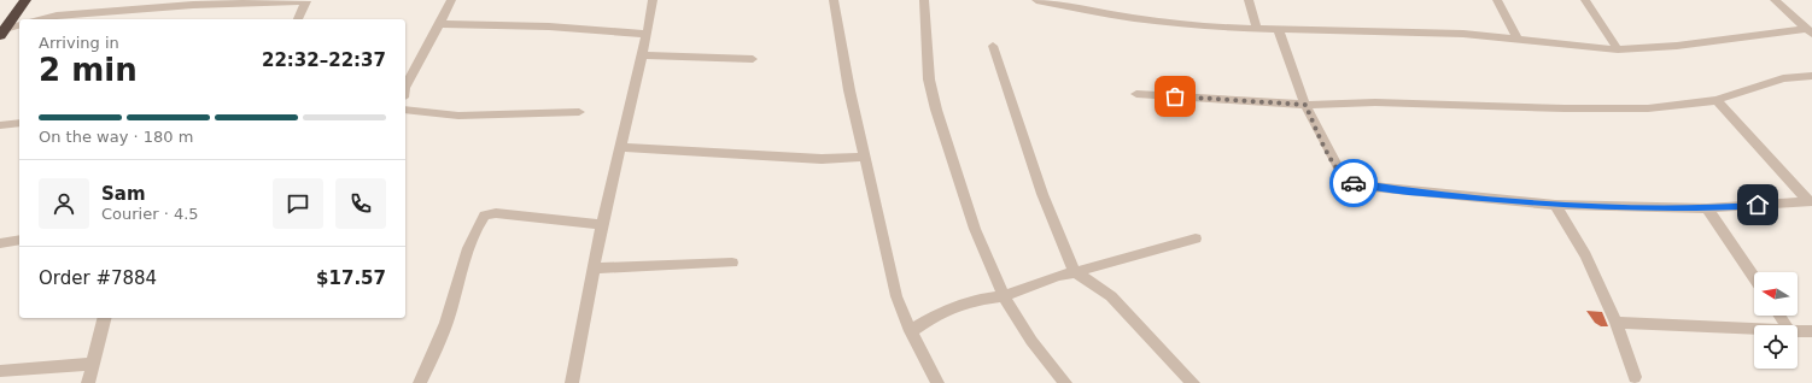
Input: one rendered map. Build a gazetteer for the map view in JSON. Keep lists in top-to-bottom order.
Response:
{
  "north": "left",
  "page": {
    "heading": ["2 min", "Arriving in", "22:32–22:37"],
    "panel": [
      "Sam",
      "Courier · 4.5",
      "Order #7884",
      "$17.57"
    ],
    "bar": "On the way · 180 m"
  }
}
